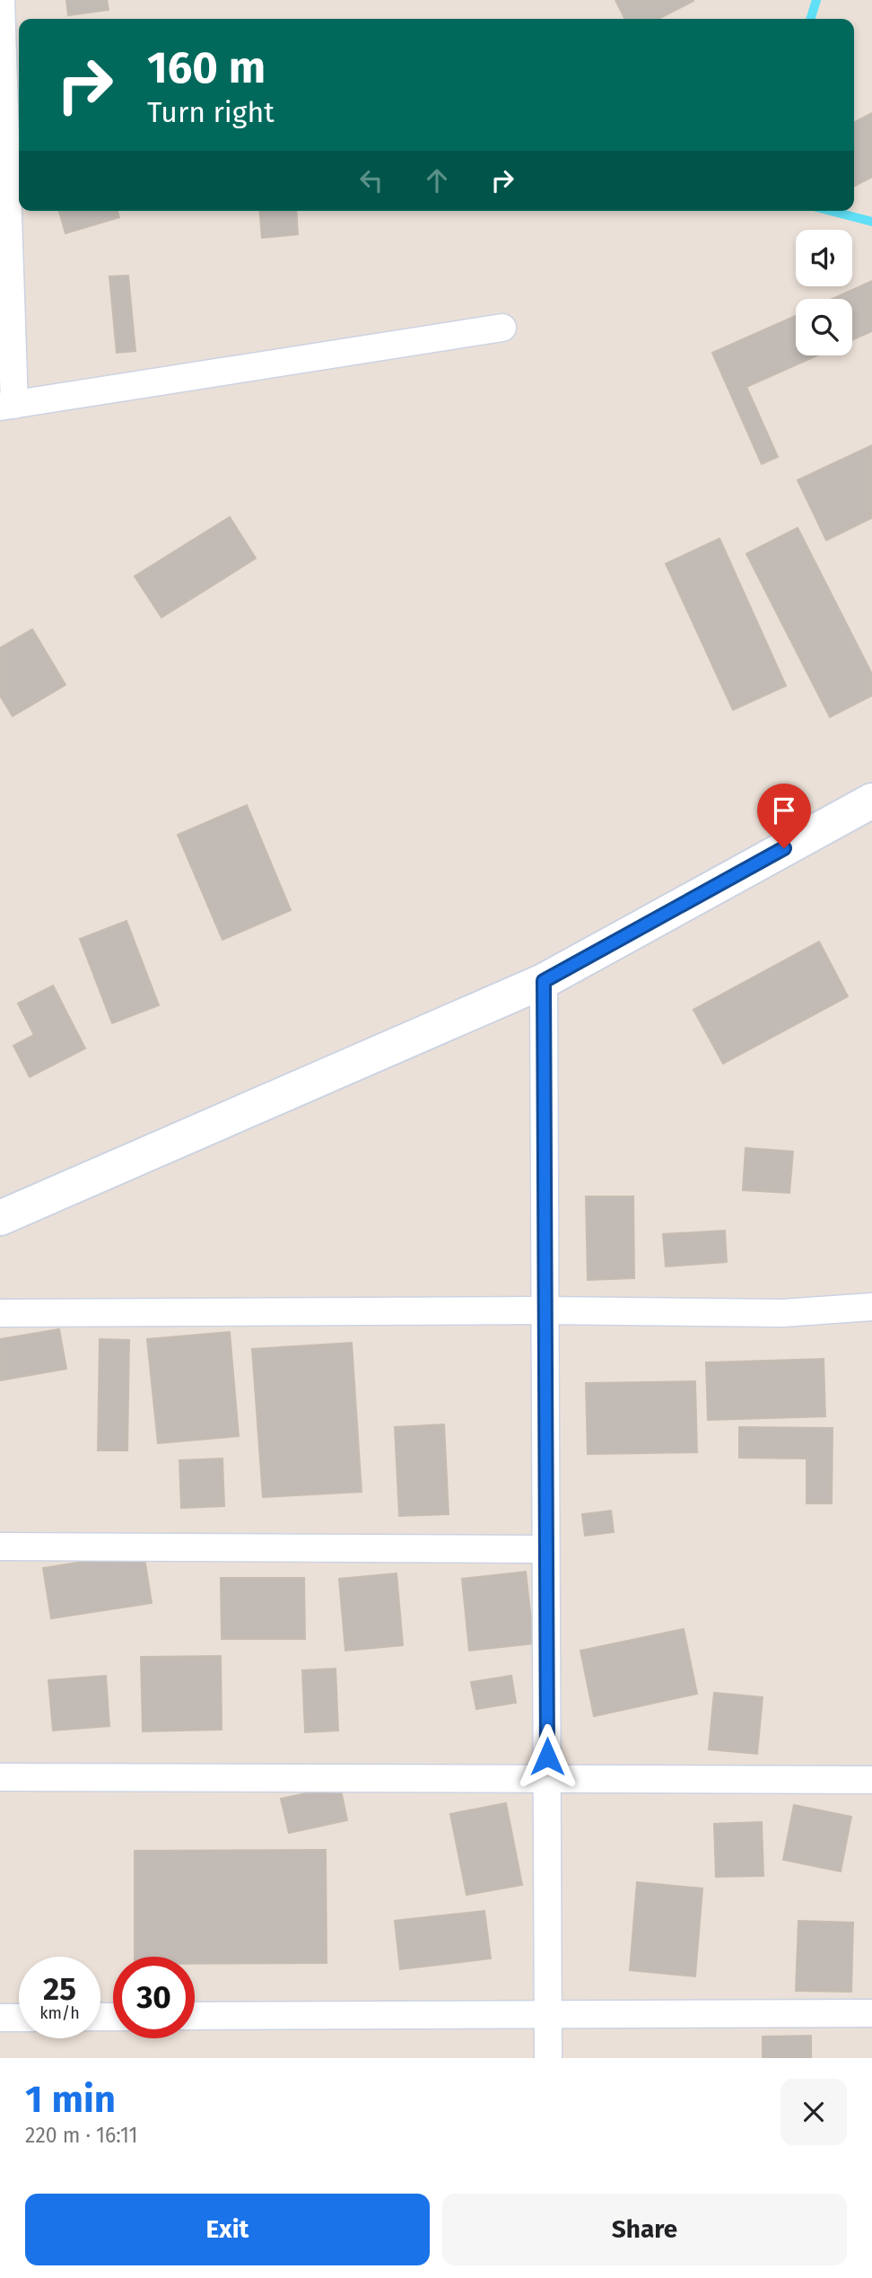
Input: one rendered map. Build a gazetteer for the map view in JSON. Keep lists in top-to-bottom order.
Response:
{
  "page": {
    "turn": ["160 m", "Turn right"],
    "speed": "25 km/h",
    "limit": "30",
    "heading": ["1 min", "220 m · 16:11"],
    "buttons": ["Exit", "Share"]
  }
}
